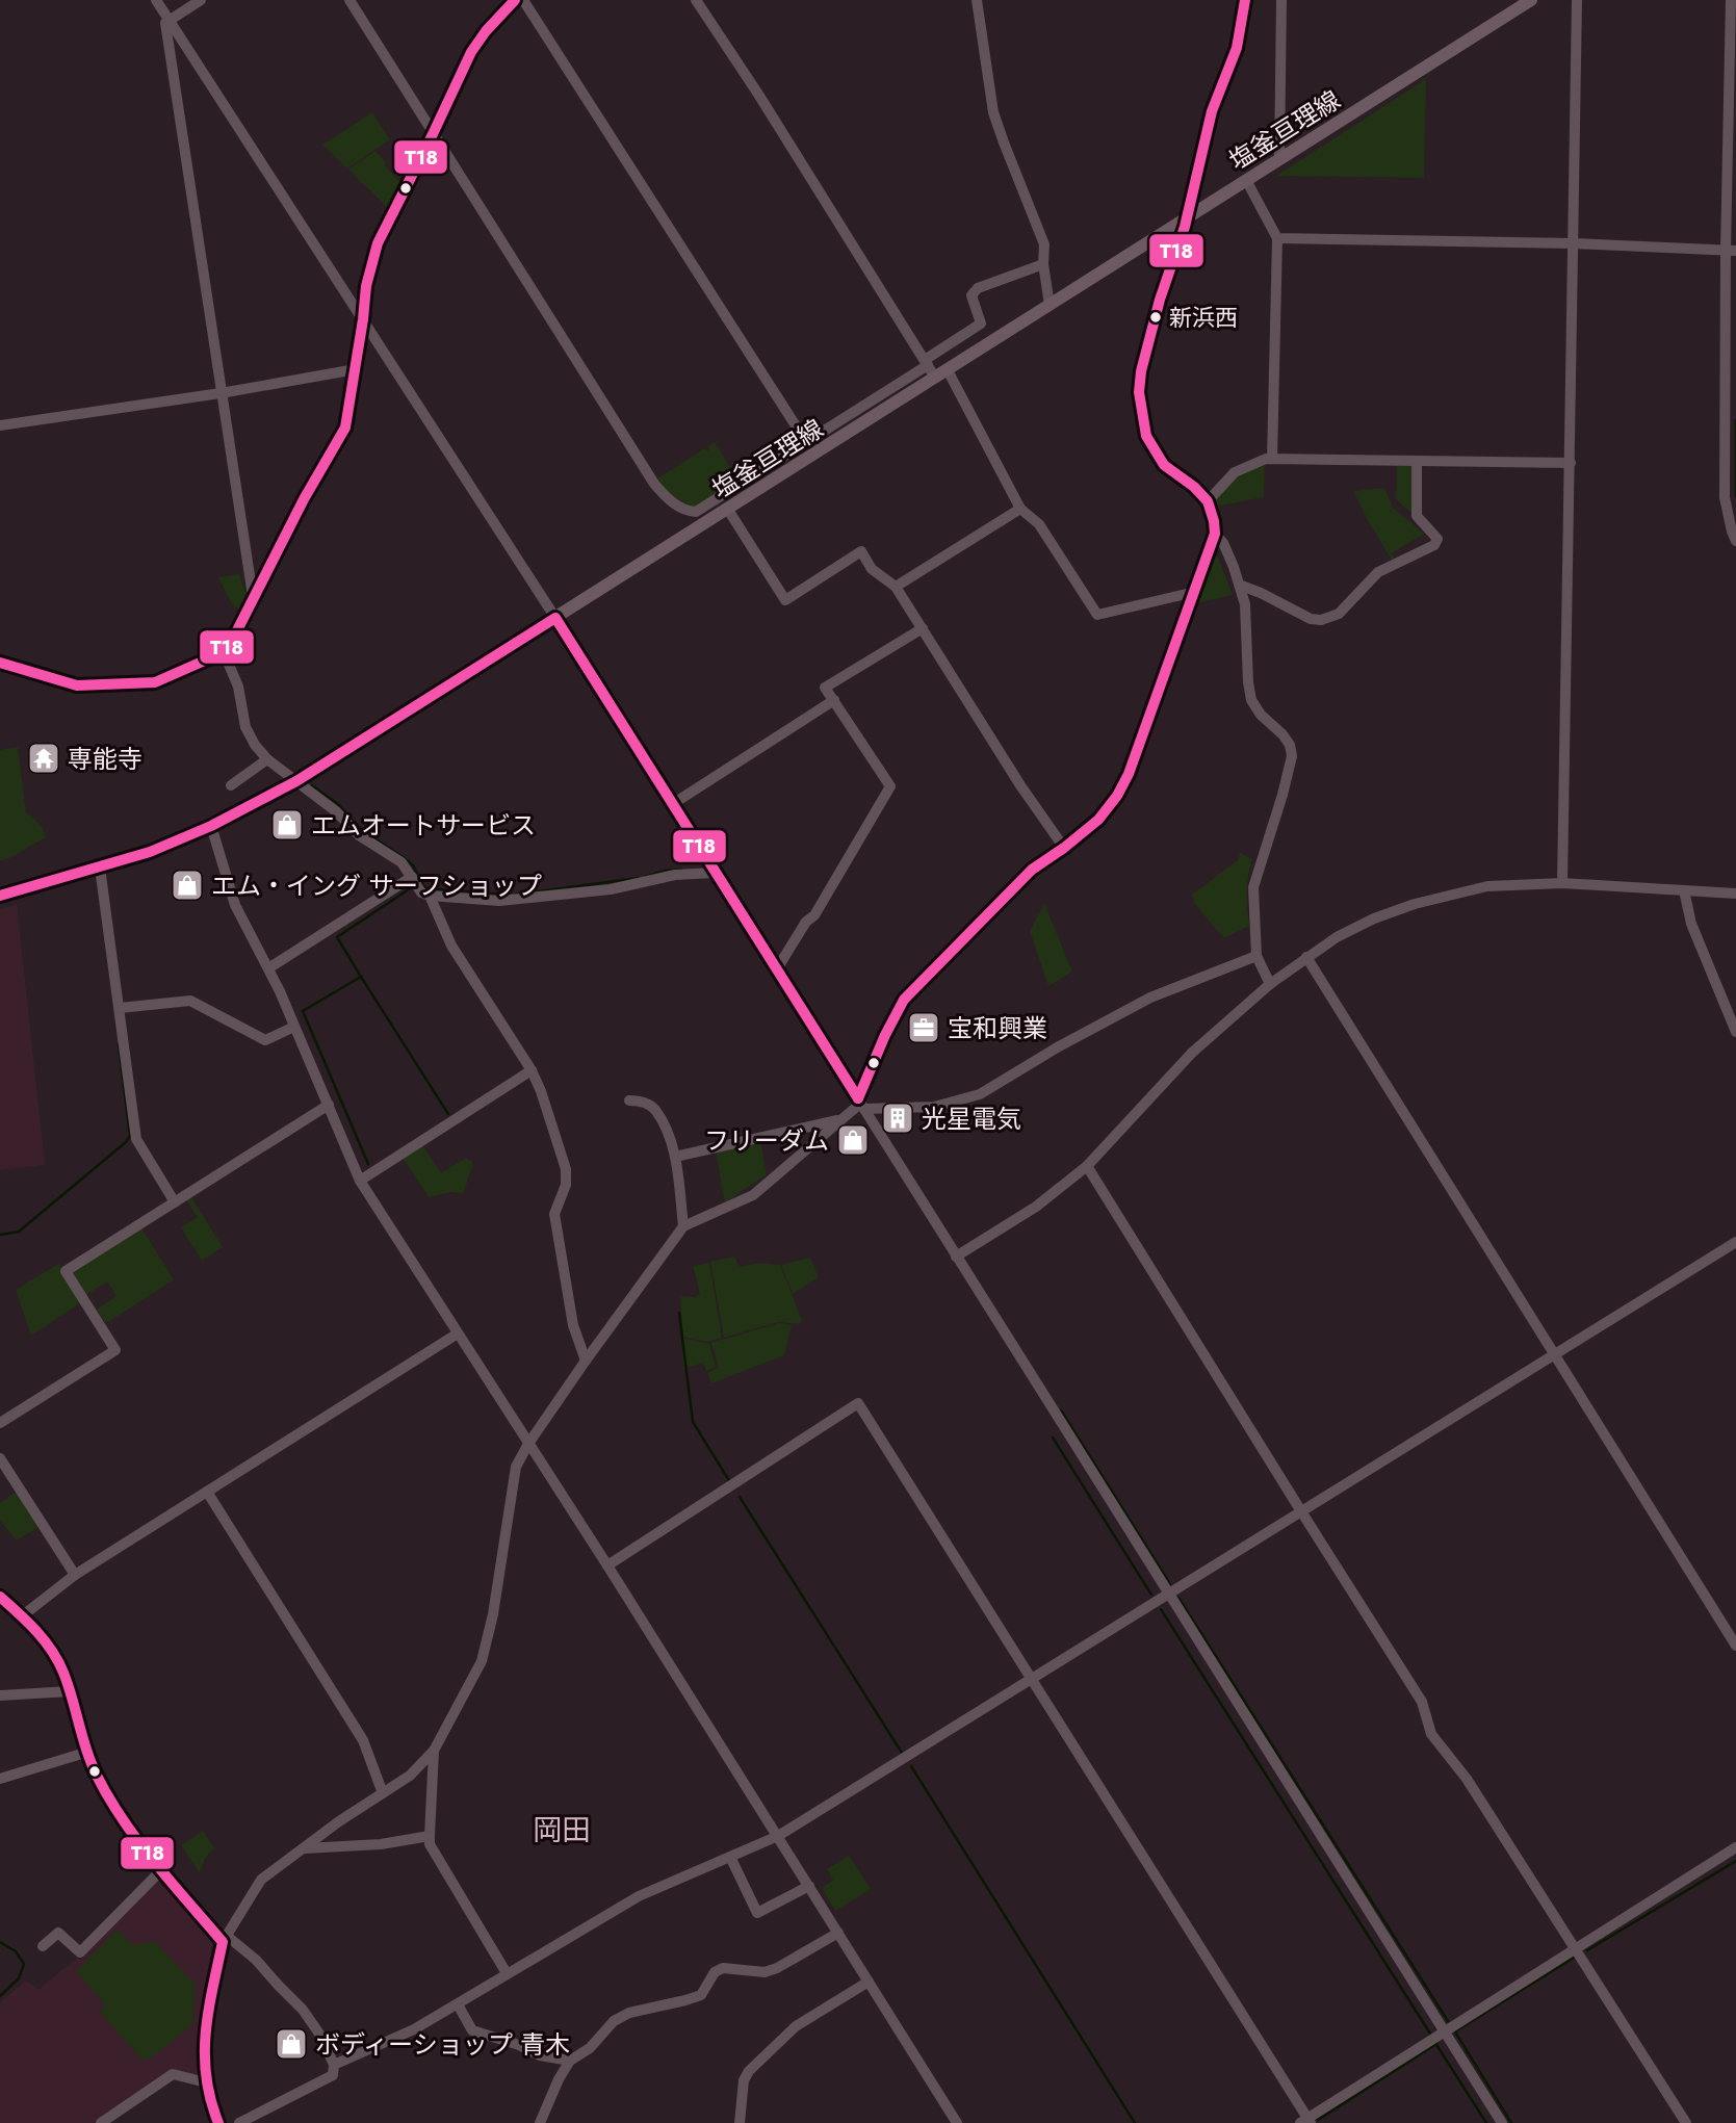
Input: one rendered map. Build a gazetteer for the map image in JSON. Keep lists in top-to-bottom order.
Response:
{
  "streets": {
    "main road": ["塩釜亘理線"]
  },
  "districts": ["岡田"],
  "places": {
    "other": ["新浜西"],
    "temple": ["専能寺"],
    "shop": [
      "エムオートサービス",
      "エム・イング サーフショップ",
      "フリーダム",
      "ボディーショップ 青木"
    ],
    "office": ["宝和興業"],
    "building": ["光星電気"]
  },
  "lines": ["transit line T18"]
}
